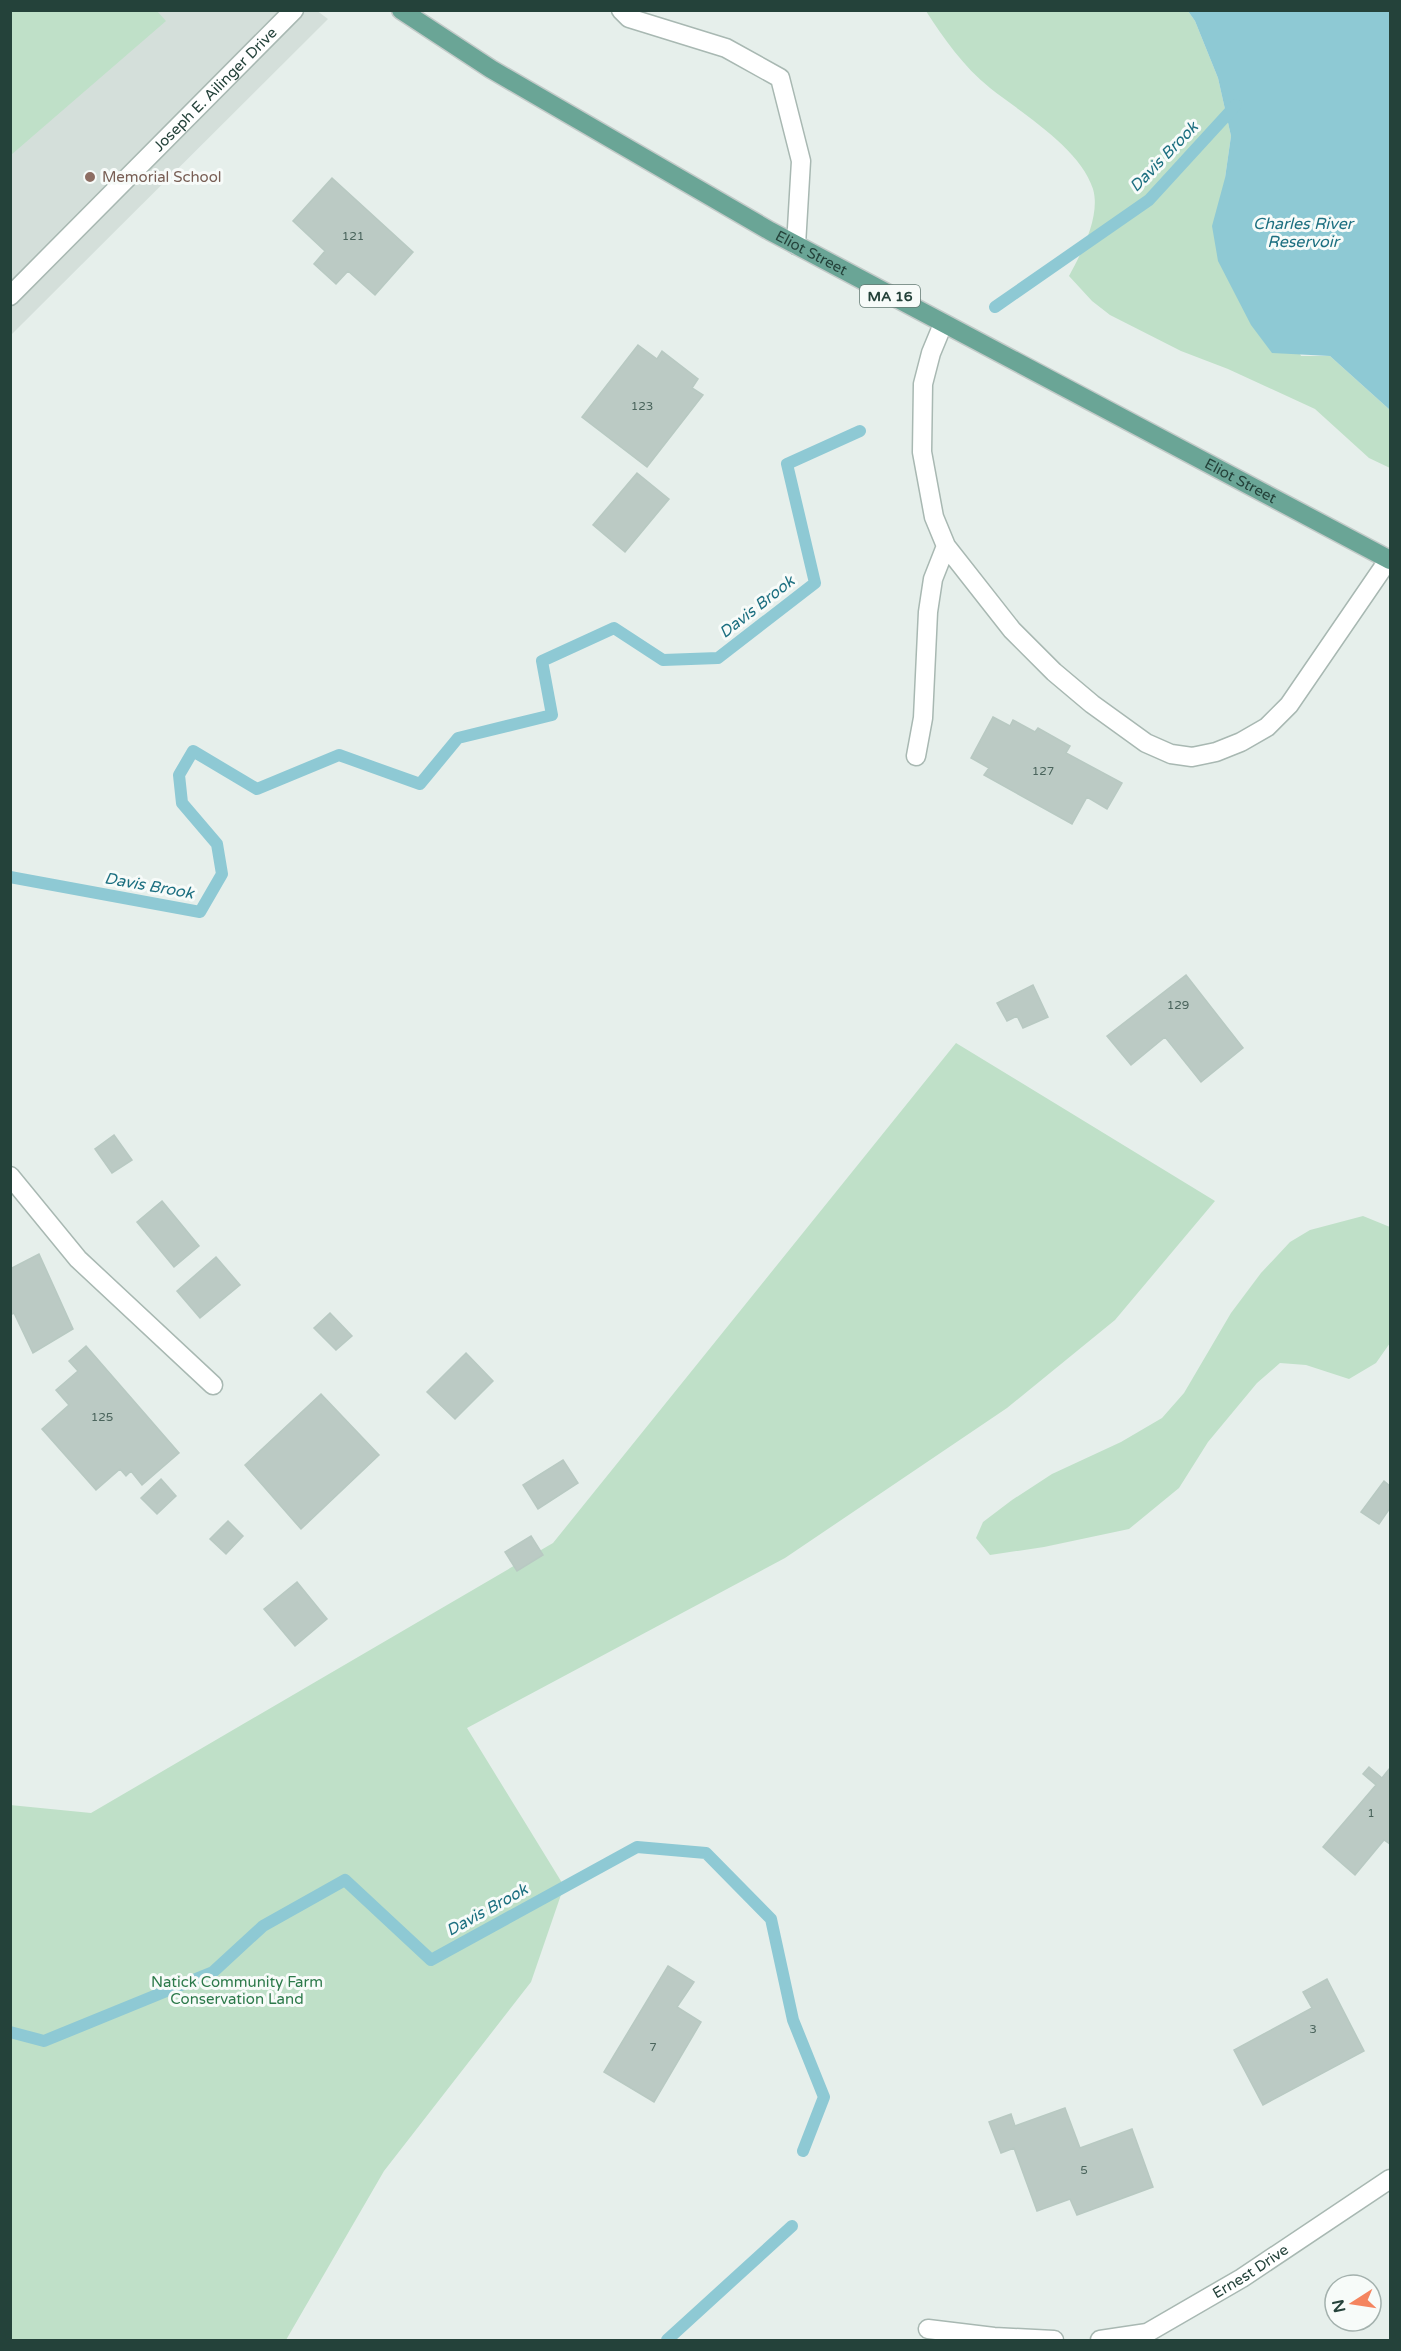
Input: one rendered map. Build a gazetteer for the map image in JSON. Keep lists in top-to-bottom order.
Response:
{
  "streets": {
    "main road": ["Eliot Street", "MA 16"],
    "street": ["Joseph E. Ailinger Drive", "Ernest Drive"]
  },
  "water": ["Davis Brook", "Charles River Reservoir"],
  "parks": ["Natick Community Farm Conservation Land"],
  "places": ["Memorial School"],
  "house_numbers": [
    "121",
    "123",
    "127",
    "129",
    "125",
    "1",
    "3",
    "7",
    "5"
  ],
  "north": "left"
}
